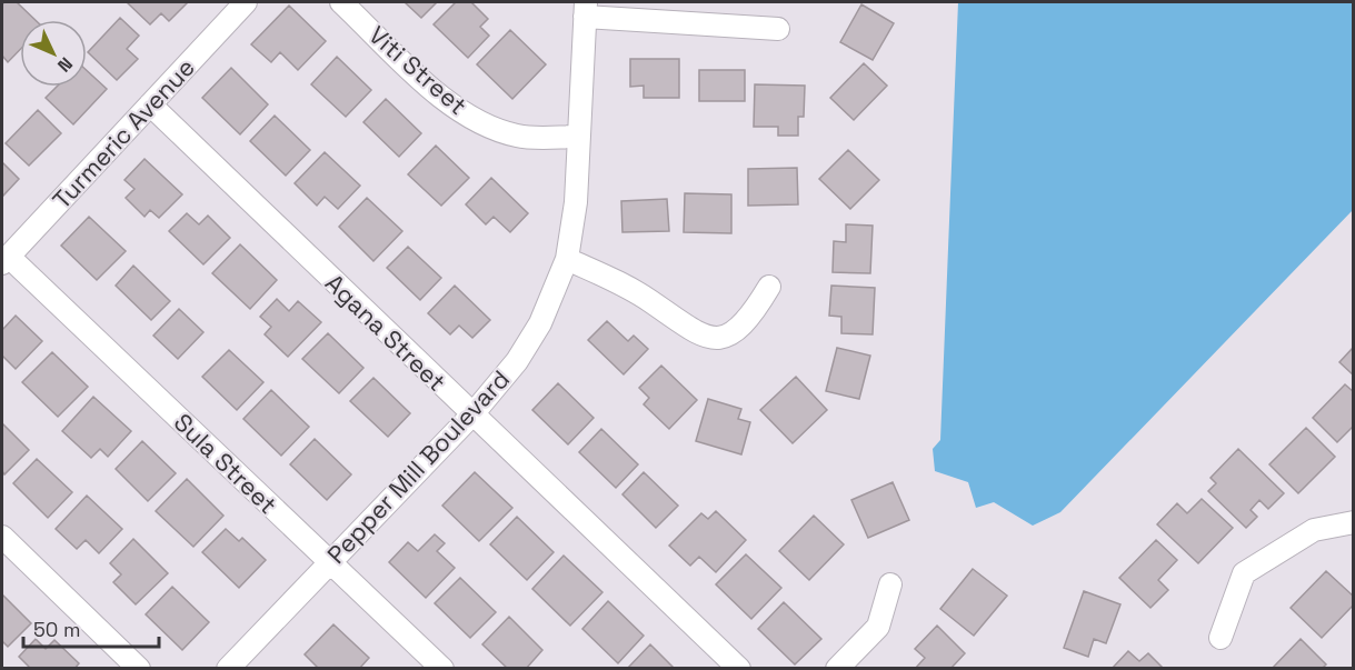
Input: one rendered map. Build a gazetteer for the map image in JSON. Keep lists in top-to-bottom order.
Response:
{
  "streets": {
    "street": [
      "Viti Street",
      "Turmeric Avenue",
      "Agana Street",
      "Sula Street",
      "Pepper Mill Boulevard"
    ]
  },
  "crossings": [
    ["Viti Street", "Pepper Mill Boulevard"],
    ["Turmeric Avenue", "Agana Street"],
    ["Turmeric Avenue", "Sula Street"],
    ["Agana Street", "Pepper Mill Boulevard"],
    ["Sula Street", "Pepper Mill Boulevard"]
  ],
  "scale_bar": "50 m",
  "north": "bottom right"
}
